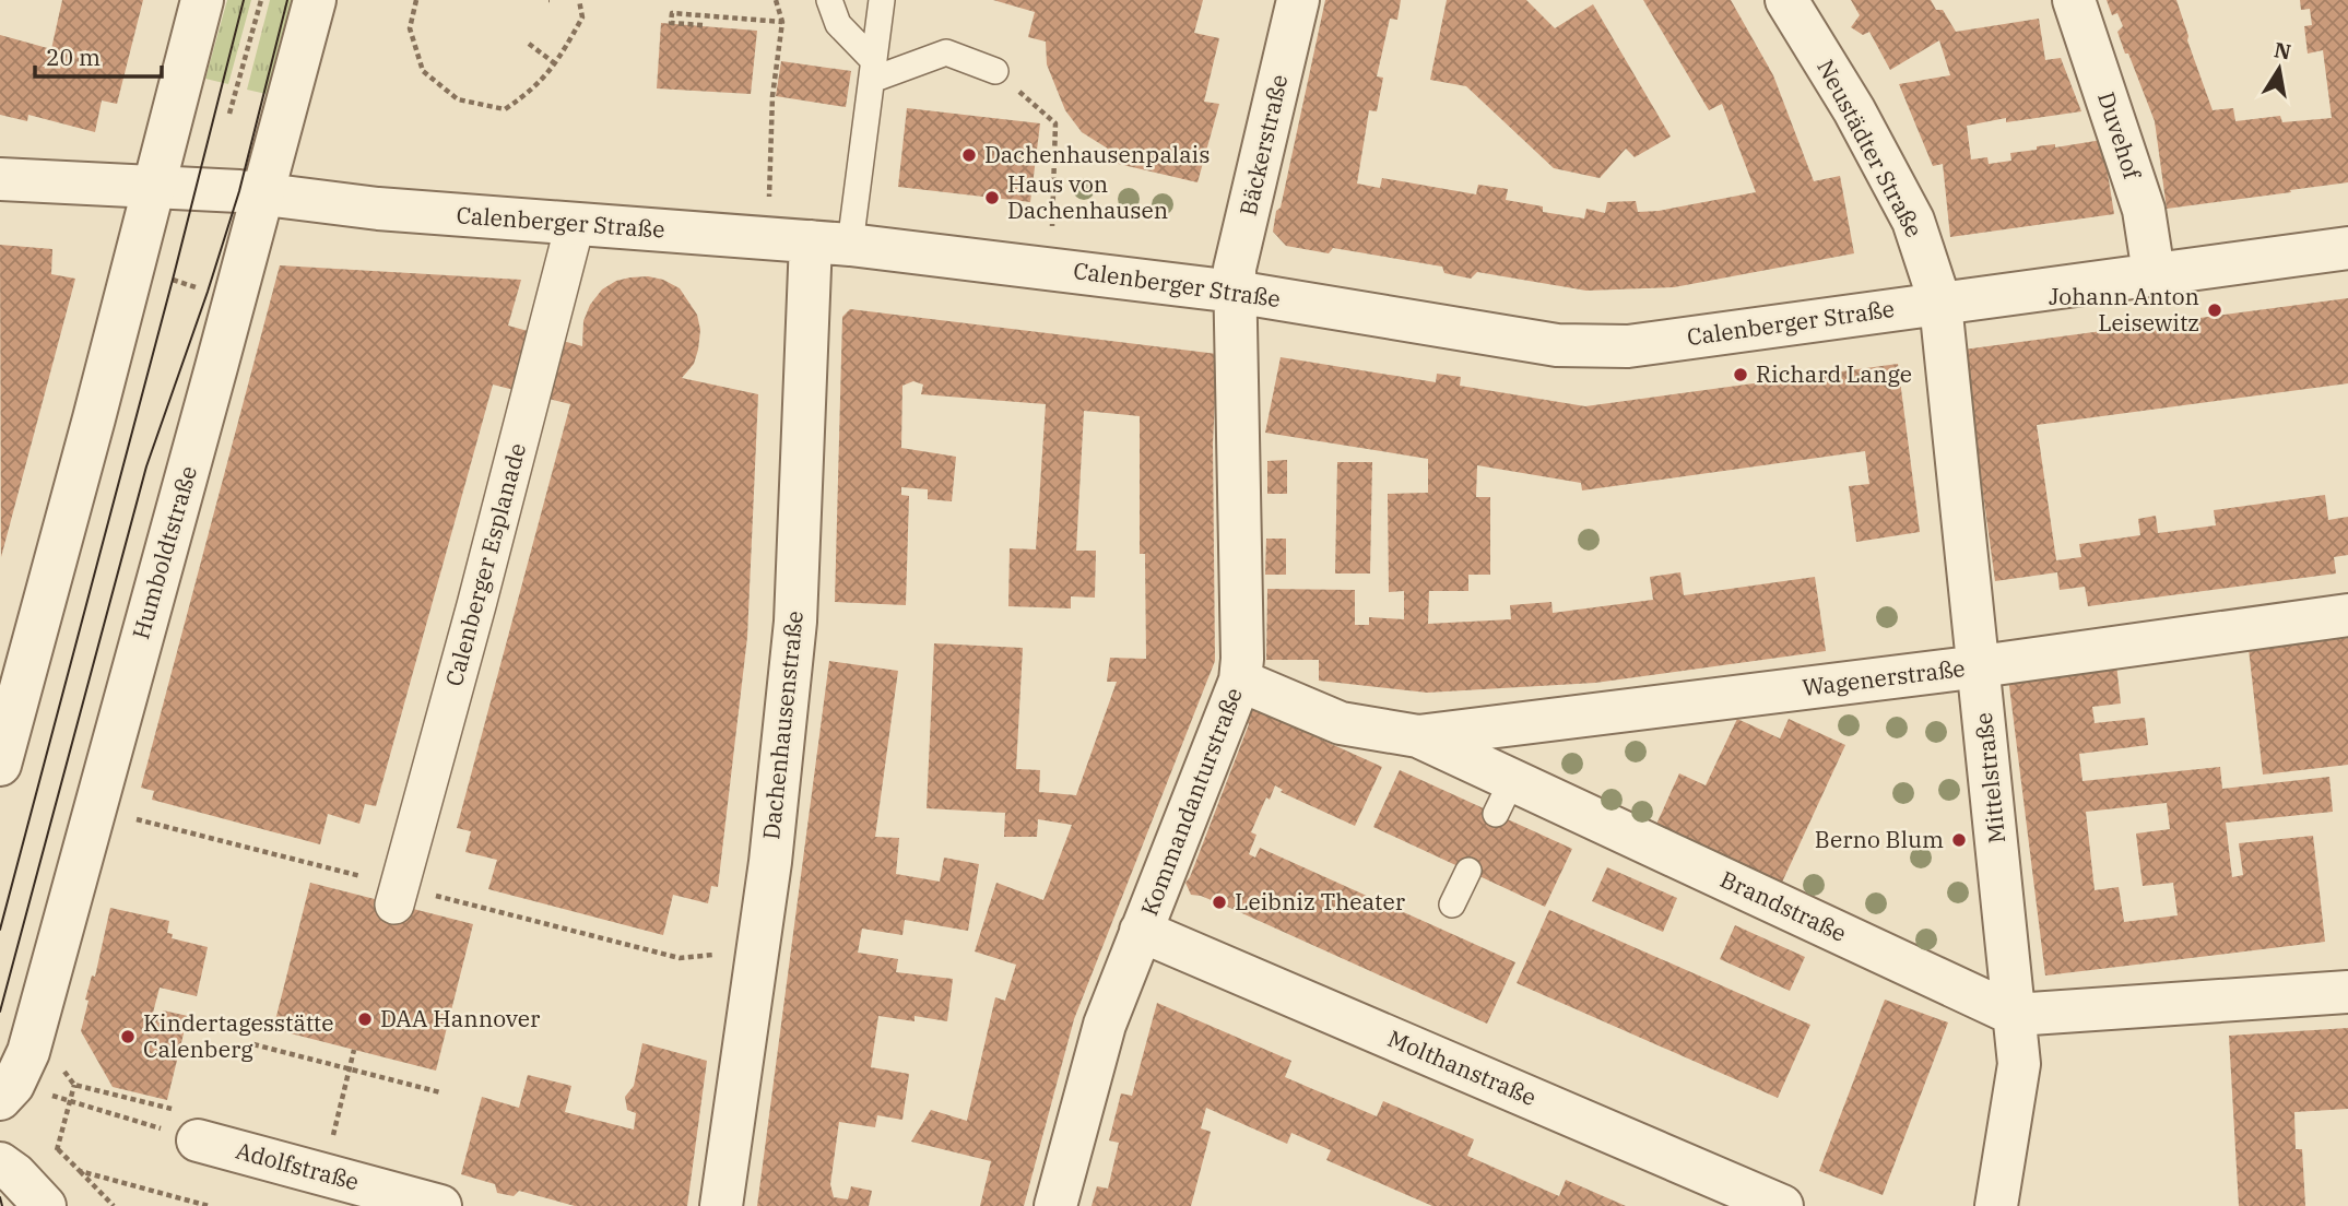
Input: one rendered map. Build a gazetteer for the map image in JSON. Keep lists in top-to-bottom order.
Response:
{
  "streets": {
    "street": [
      "Duvehof",
      "Bäckerstraße",
      "Neustädter Straße",
      "Calenberger Straße",
      "Humboldtstraße",
      "Calenberger Esplanade",
      "Wagenerstraße",
      "Dachenhausenstraße",
      "Mittelstraße",
      "Kommandanturstraße",
      "Brandstraße",
      "Molthanstraße",
      "Adolfstraße"
    ]
  },
  "crossings": [
    ["Duvehof", "Calenberger Straße"],
    ["Bäckerstraße", "Calenberger Straße"],
    ["Bäckerstraße", "Kommandanturstraße"],
    ["Neustädter Straße", "Calenberger Straße"],
    ["Neustädter Straße", "Mittelstraße"],
    ["Calenberger Straße", "Humboldtstraße"],
    ["Calenberger Straße", "Calenberger Esplanade"],
    ["Calenberger Straße", "Dachenhausenstraße"],
    ["Calenberger Straße", "Mittelstraße"],
    ["Calenberger Straße", "Kommandanturstraße"],
    ["Wagenerstraße", "Mittelstraße"],
    ["Wagenerstraße", "Brandstraße"],
    ["Mittelstraße", "Brandstraße"],
    ["Kommandanturstraße", "Brandstraße"],
    ["Kommandanturstraße", "Molthanstraße"]
  ],
  "places": [
    "Dachenhausenpalais",
    "Haus von Dachenhausen",
    "Johann Anton Leisewitz",
    "Richard Lange",
    "Berno Blum",
    "Leibniz Theater",
    "DAA Hannover",
    "Kindertagesstätte Calenberg"
  ],
  "scale_bar": "20 m",
  "north": "top"
}
